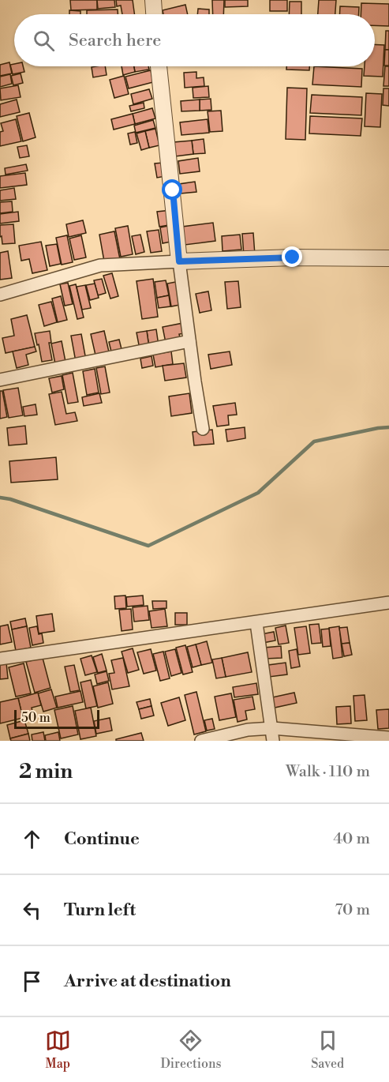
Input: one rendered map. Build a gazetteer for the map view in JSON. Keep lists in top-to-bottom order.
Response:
{
  "scale_bar": "50 m",
  "page": {
    "search": "Search here",
    "scale": "50 m",
    "heading": ["2 min", "Walk · 110 m"],
    "list": [
      ["Continue", "40 m"],
      ["Turn left", "70 m"],
      "Arrive at destination"
    ],
    "nav": ["Map", "Directions", "Saved"]
  }
}
